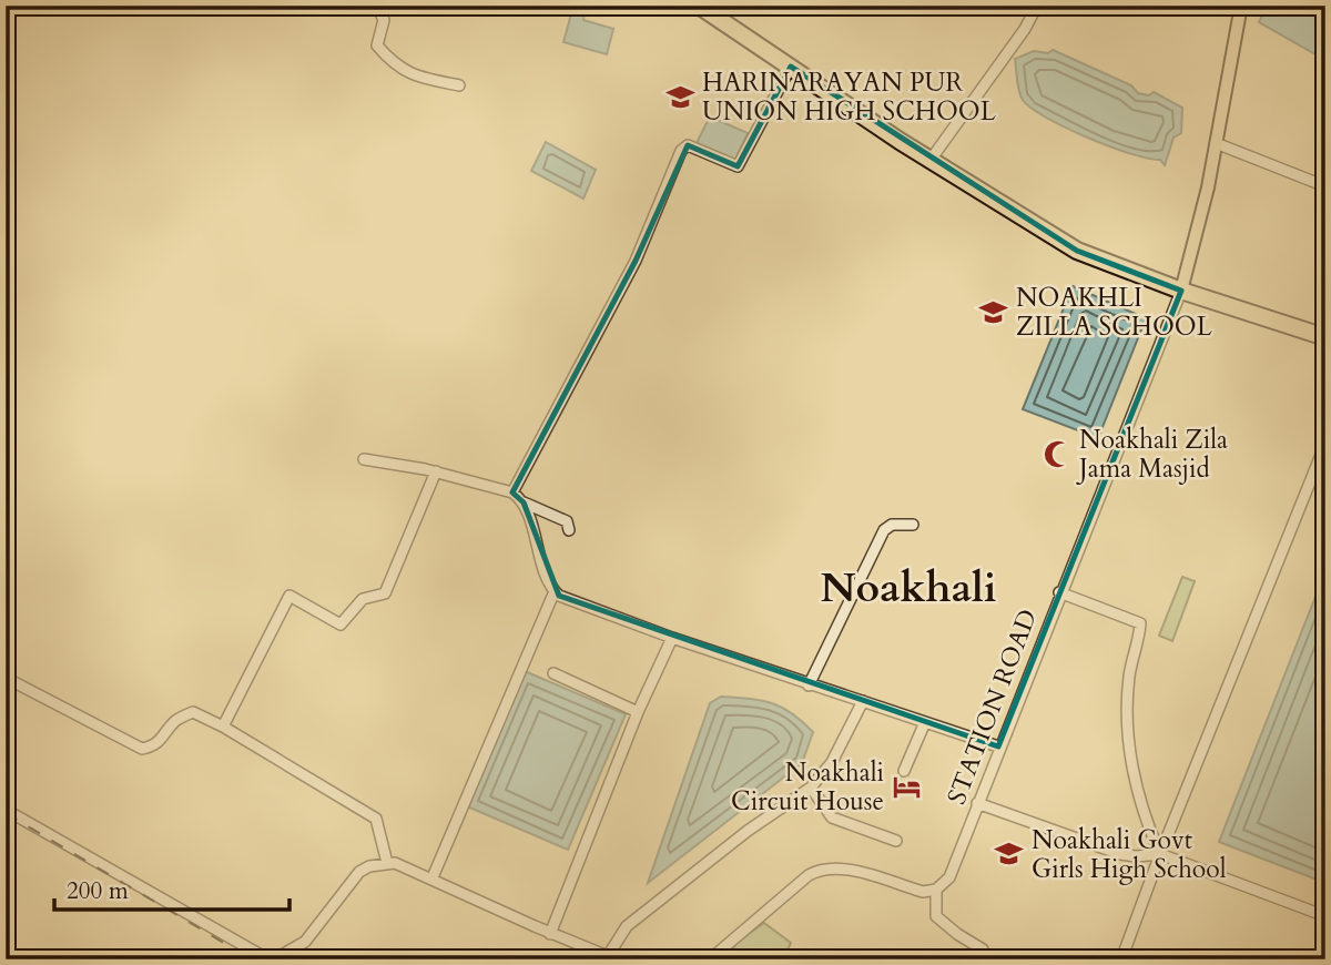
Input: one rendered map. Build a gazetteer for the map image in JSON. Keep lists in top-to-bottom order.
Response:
{
  "streets": {
    "street": ["STATION ROAD"]
  },
  "districts": ["Noakhali"],
  "places": {
    "school or university": ["HARINARAYAN PUR UNION HIGH SCHOOL", "NOAKHLI ZILLA SCHOOL", "Noakhali Govt Girls High School"],
    "mosque": ["Noakhali Zila Jama Masjid"],
    "hotel": ["Noakhali Circuit House"]
  },
  "scale_bar": "200 m"
}
